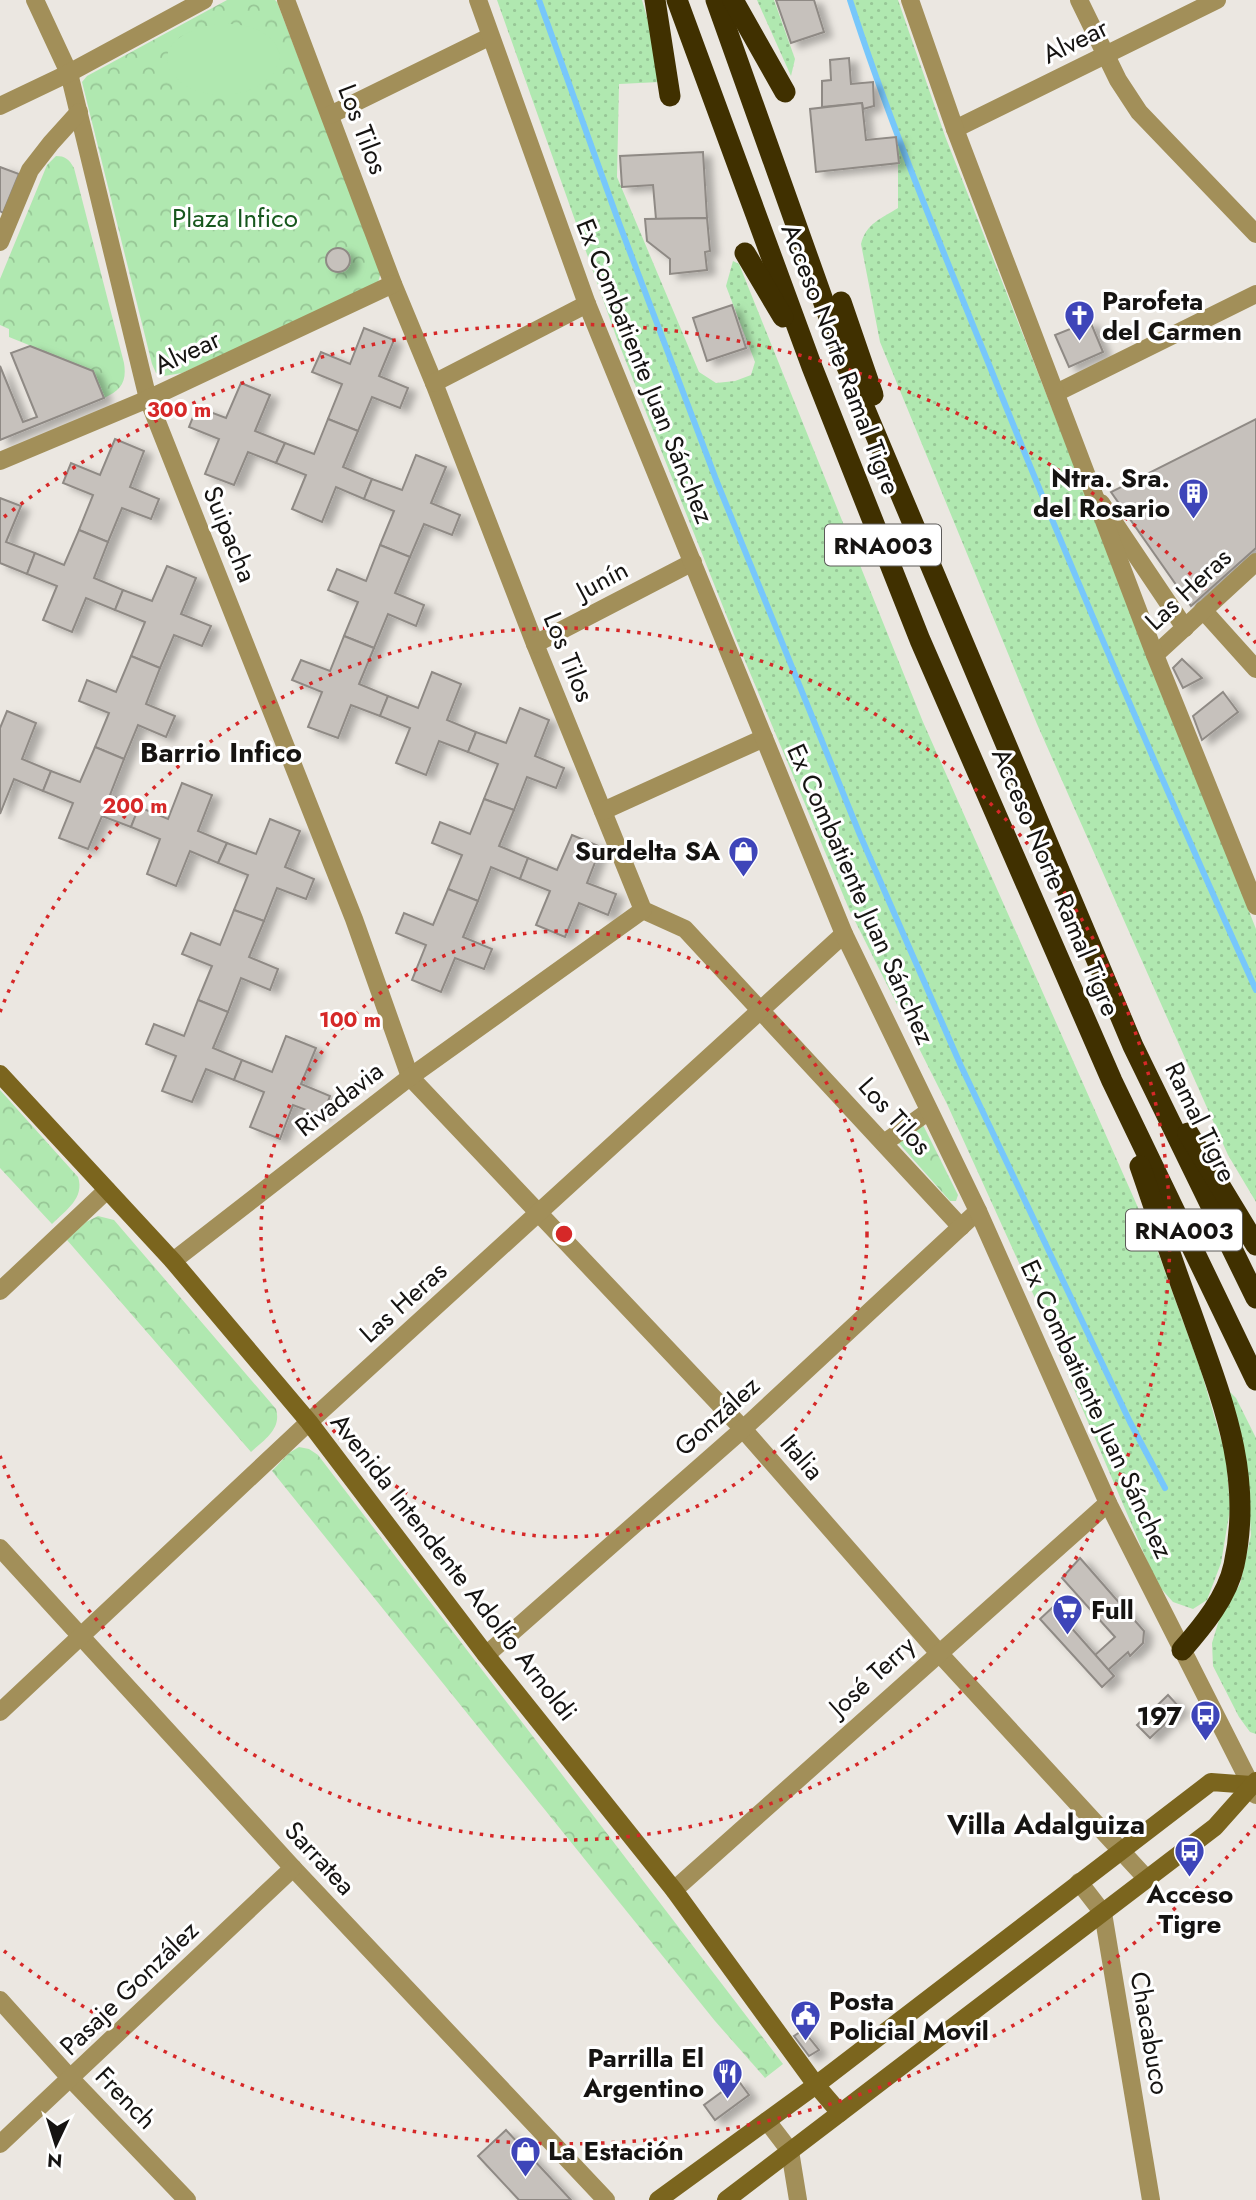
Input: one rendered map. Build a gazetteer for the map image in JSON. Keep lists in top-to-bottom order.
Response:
{
  "streets": {
    "highway": ["Acceso Norte Ramal Tigre", "RNA003", "Ramal Tigre"],
    "main road": ["Avenida Intendente Adolfo Arnoldi"],
    "street": [
      "Alvear",
      "Los Tilos",
      "Ex Combatiente Juan Sánchez",
      "Suipacha",
      "Junín",
      "Las Heras",
      "Rivadavia",
      "González",
      "Italia",
      "José Terry",
      "Sarratea",
      "Pasaje González",
      "Chacabuco",
      "French"
    ]
  },
  "crossings": [
    ["Alvear", "Los Tilos"],
    ["Alvear", "Suipacha"],
    ["Los Tilos", "Junín"],
    ["Los Tilos", "Las Heras"],
    ["Los Tilos", "Rivadavia"],
    ["Los Tilos", "González"],
    ["Acceso Norte Ramal Tigre", "RNA003"],
    ["Acceso Norte Ramal Tigre", "Ramal Tigre"],
    ["Ex Combatiente Juan Sánchez", "Junín"],
    ["Ex Combatiente Juan Sánchez", "Las Heras"],
    ["Ex Combatiente Juan Sánchez", "González"],
    ["Ex Combatiente Juan Sánchez", "José Terry"],
    ["Suipacha", "Rivadavia"],
    ["Suipacha", "Italia"],
    ["Las Heras", "Italia"],
    ["Las Heras", "Avenida Intendente Adolfo Arnoldi"],
    ["Las Heras", "Sarratea"],
    ["Rivadavia", "Italia"],
    ["Rivadavia", "Avenida Intendente Adolfo Arnoldi"],
    ["González", "Italia"],
    ["González", "Avenida Intendente Adolfo Arnoldi"],
    ["Italia", "José Terry"],
    ["Avenida Intendente Adolfo Arnoldi", "José Terry"],
    ["Sarratea", "Pasaje González"],
    ["Pasaje González", "French"]
  ],
  "districts": ["Barrio Infico", "Villa Adalguiza"],
  "parks": ["Plaza Infico"],
  "places": {
    "church": ["Parofeta del Carmen"],
    "building": ["Ntra. Sra. del Rosario"],
    "shop": ["Surdelta SA", "La Estación"],
    "supermarket": ["Full"],
    "bus stop": ["197", "Acceso Tigre"],
    "public building": ["Posta Policial Movil"],
    "restaurant": ["Parrilla El Argentino"]
  },
  "north": "bottom",
  "rings": ["300 m", "200 m", "100 m"]
}
